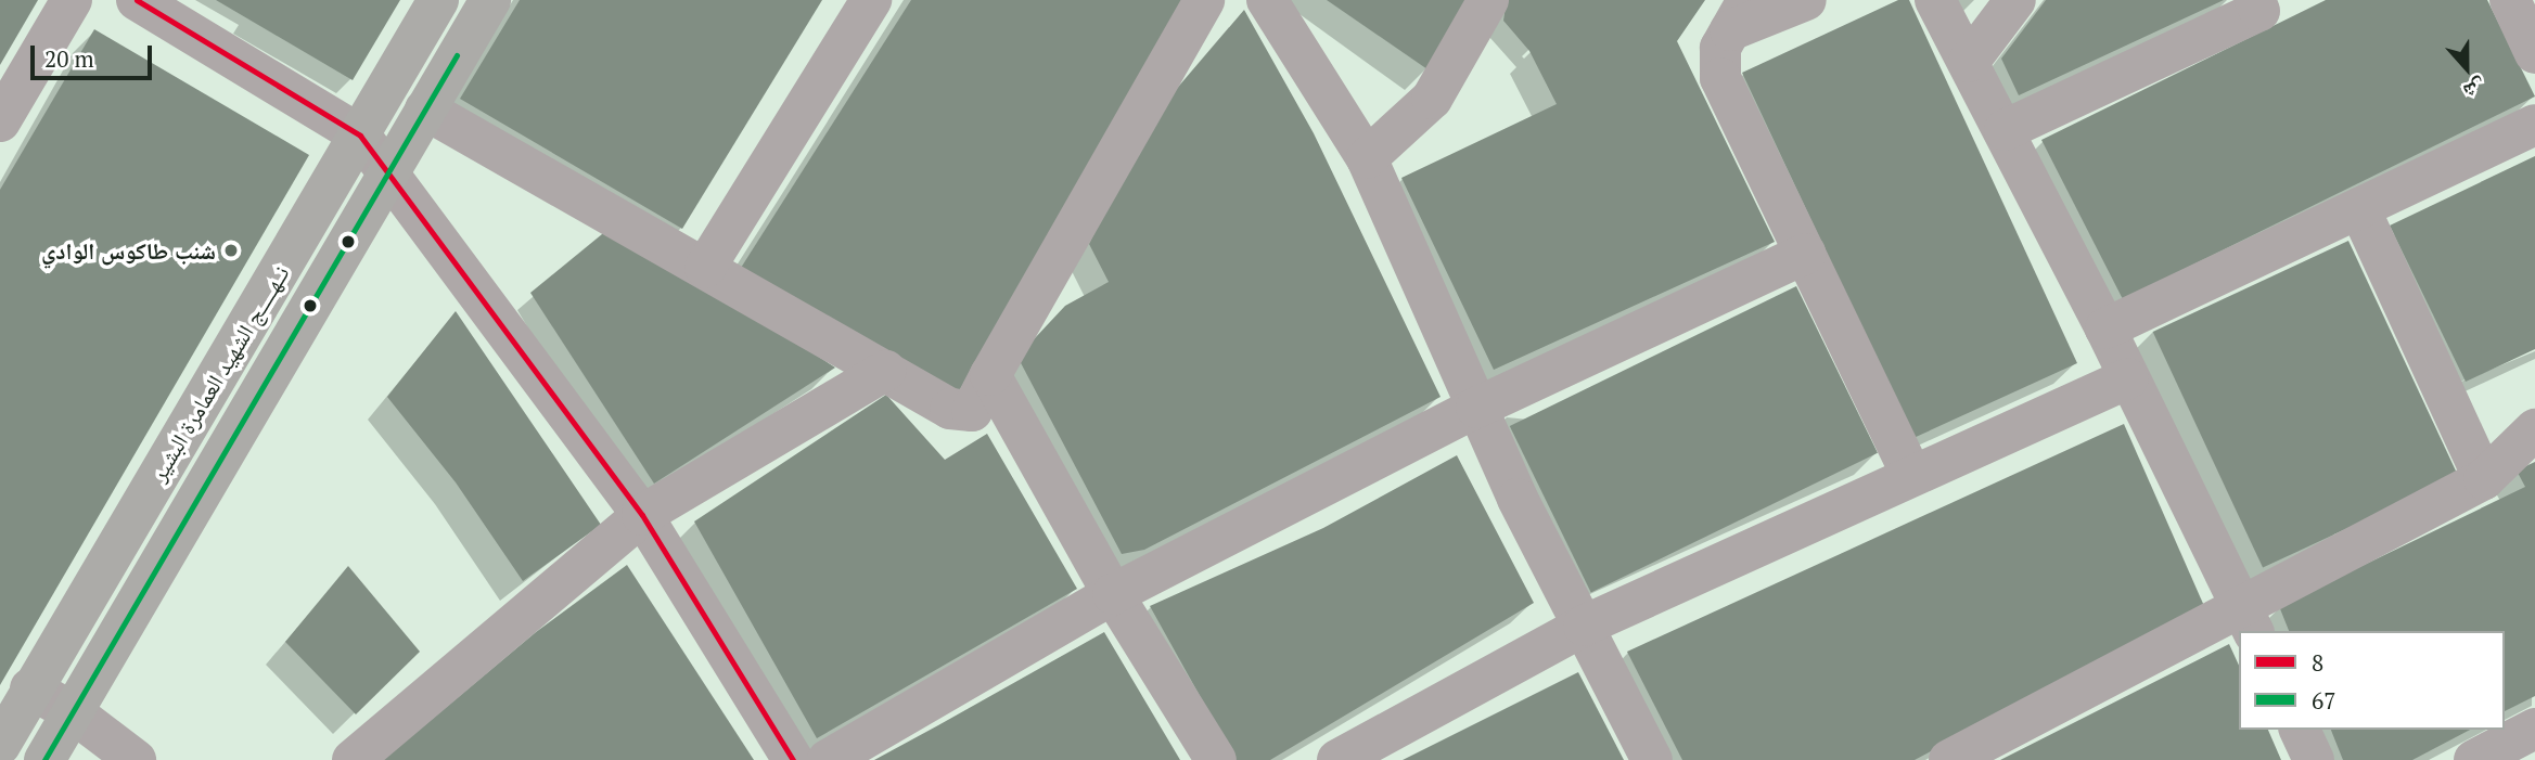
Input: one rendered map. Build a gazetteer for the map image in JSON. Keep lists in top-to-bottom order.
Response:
{
  "streets": {
    "main road": ["نــهـــــج الشهيد العمامرة البشير"]
  },
  "places": ["شنب طاكوس الوادي"],
  "lines": ["transit line 8", "transit line 67"],
  "legend": ["8", "67"],
  "scale_bar": "20 m",
  "north": "bottom"
}
